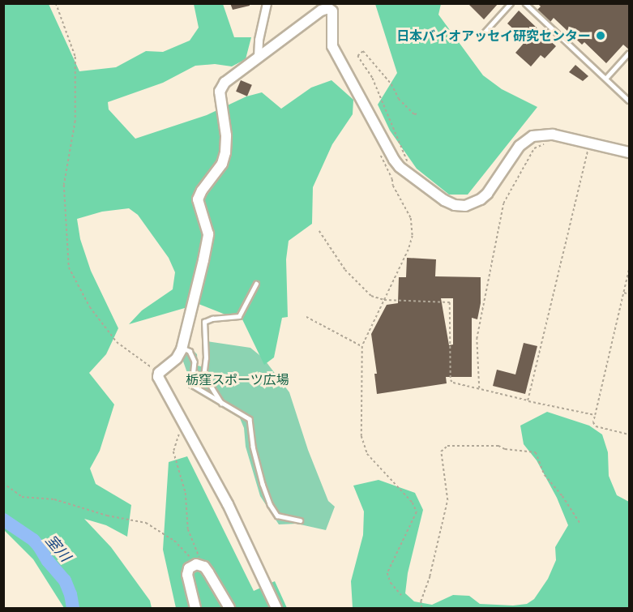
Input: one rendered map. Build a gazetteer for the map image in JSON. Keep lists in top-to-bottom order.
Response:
{
  "water": ["室川"],
  "parks": ["栃窪スポーツ広場"],
  "places": ["日本バイオアッセイ研究センター"]
}
